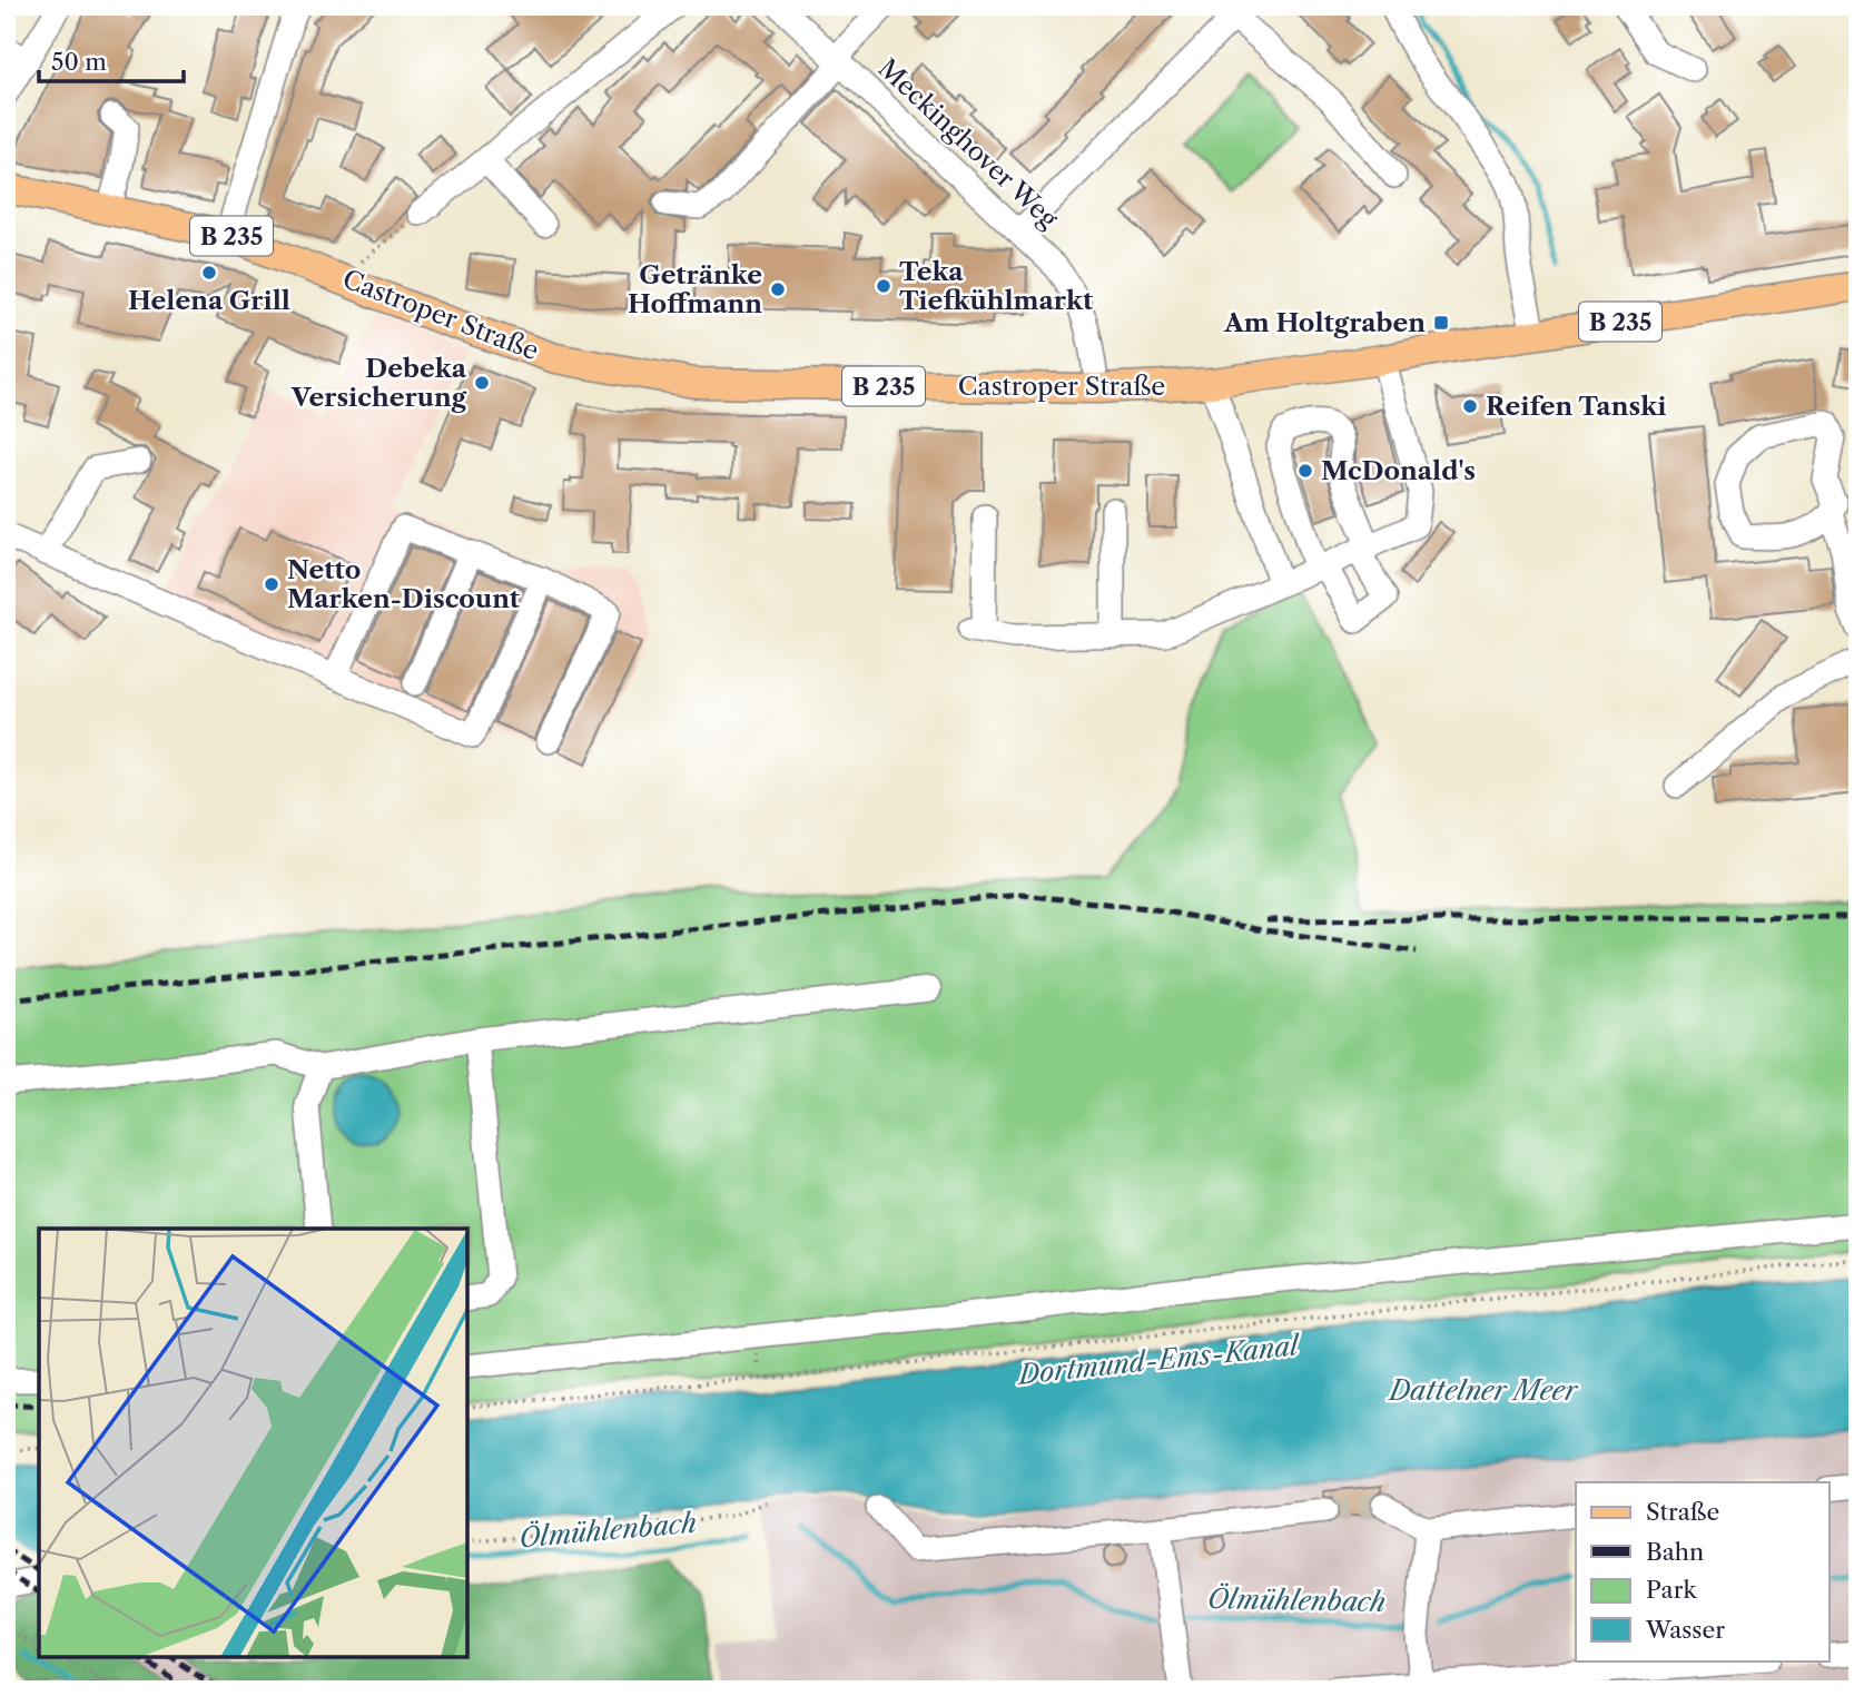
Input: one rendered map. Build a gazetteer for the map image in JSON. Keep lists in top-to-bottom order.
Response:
{
  "streets": {
    "main road": ["B 235", "Castroper Straße"],
    "street": ["Meckinghover Weg"]
  },
  "crossings": [
    ["Meckinghover Weg", "Castroper Straße"]
  ],
  "water": ["Dortmund-Ems-Kanal", "Dattelner Meer", "Ölmühlenbach"],
  "places": {
    "other": [
      "Helena Grill",
      "Teka Tiefkühlmarkt",
      "Getränke Hoffmann",
      "Debeka Versicherung",
      "Reifen Tanski",
      "McDonald's",
      "Netto Marken-Discount"
    ],
    "transit": ["Am Holtgraben"]
  },
  "legend": [
    "Straße",
    "Bahn",
    "Park",
    "Wasser"
  ],
  "scale_bar": "50 m"
}
